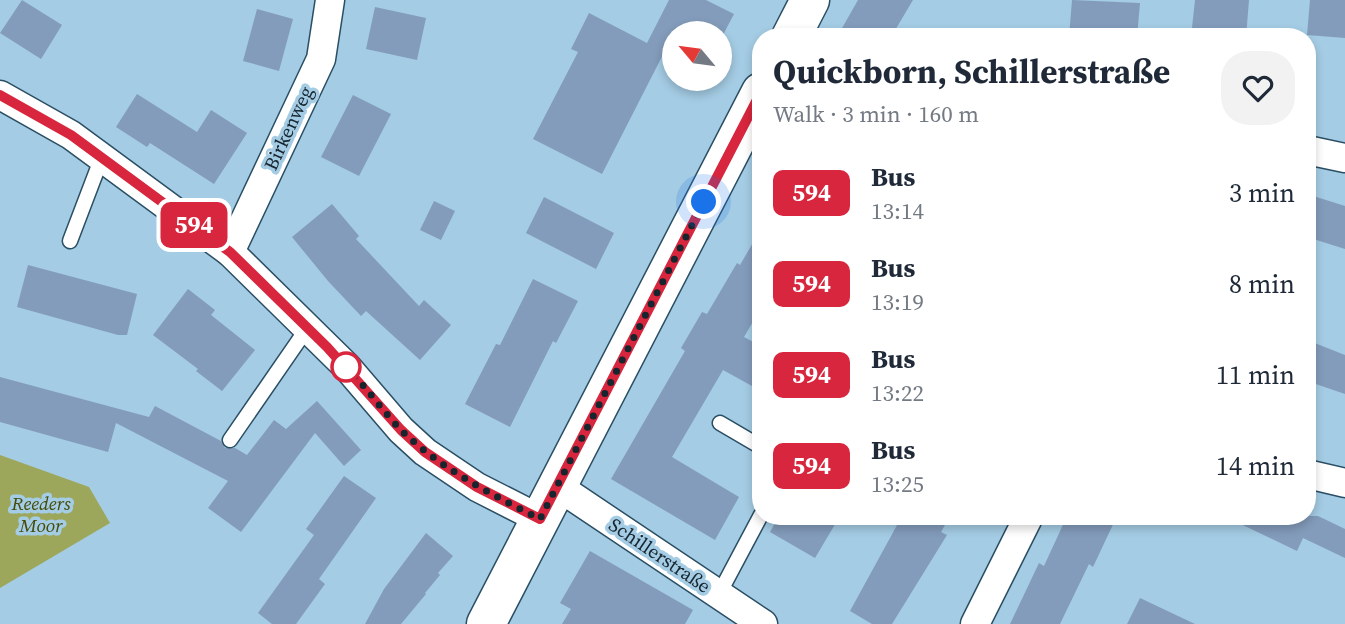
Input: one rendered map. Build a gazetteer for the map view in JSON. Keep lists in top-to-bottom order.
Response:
{
  "streets": {
    "street": ["Birkenweg", "Schillerstraße"]
  },
  "crossings": [
    ["Birkenweg", "Schillerstraße"]
  ],
  "parks": ["Reeders Moor"],
  "lines": ["bus line 594"],
  "north": "top left",
  "page": {
    "on_map": "594",
    "heading": ["Quickborn, Schillerstraße", "Walk · 3 min · 160 m"],
    "list": [
      {
        "mark": "594",
        "name": "Bus",
        "note": "13:14",
        "value": "3 min"
      },
      {
        "mark": "594",
        "name": "Bus",
        "note": "13:19",
        "value": "8 min"
      },
      {
        "mark": "594",
        "name": "Bus",
        "note": "13:22",
        "value": "11 min"
      },
      {
        "mark": "594",
        "name": "Bus",
        "note": "13:25",
        "value": "14 min"
      }
    ]
  }
}
